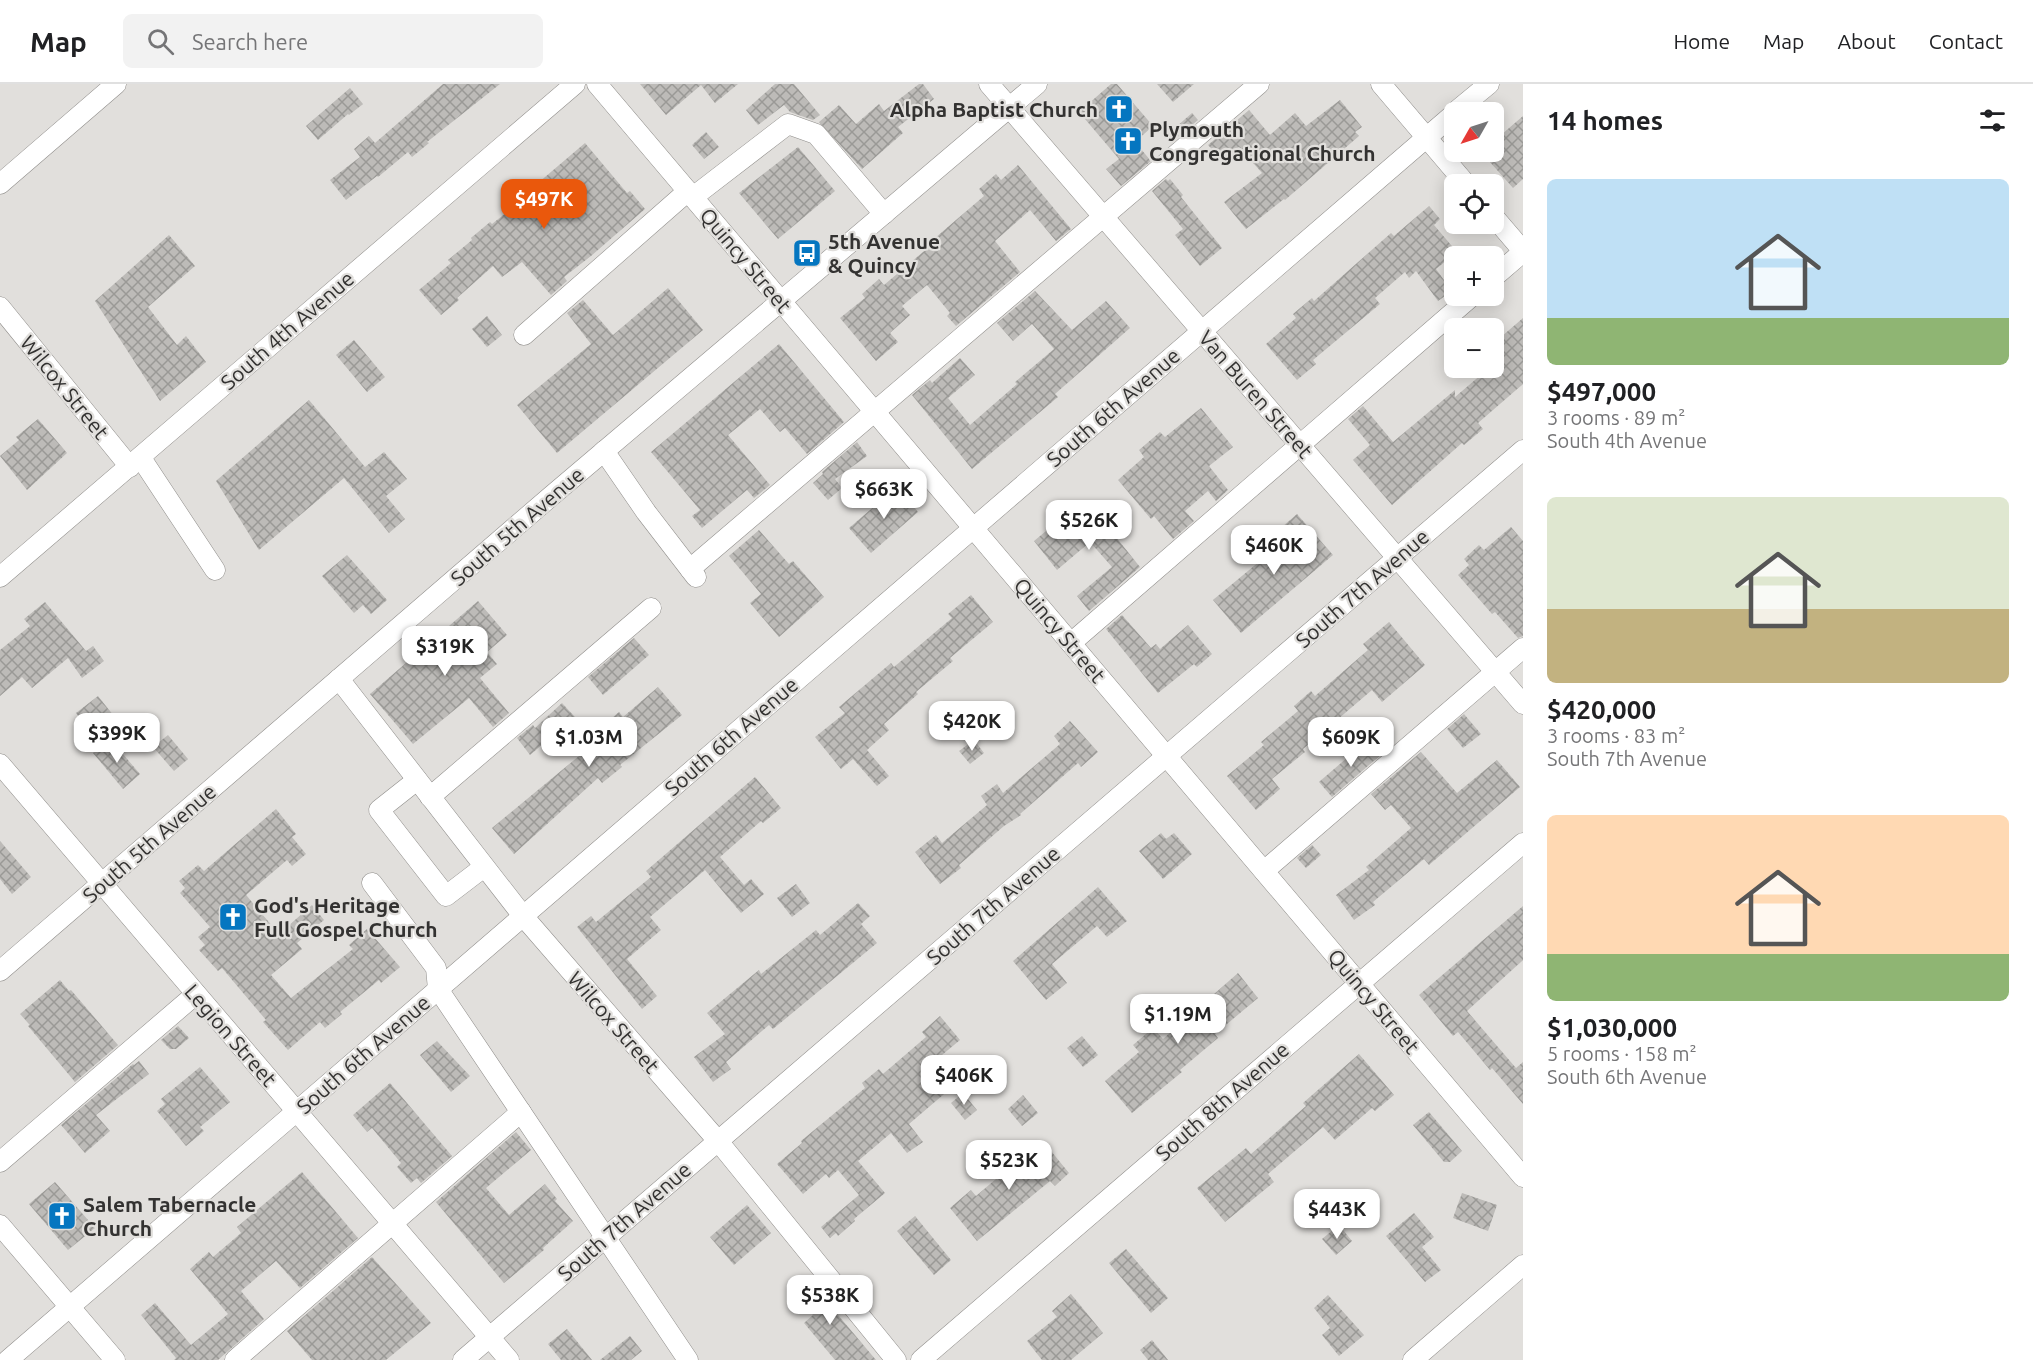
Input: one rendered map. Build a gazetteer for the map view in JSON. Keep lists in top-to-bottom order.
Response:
{
  "streets": {
    "street": [
      "Quincy Street",
      "South 4th Avenue",
      "Wilcox Street",
      "Van Buren Street",
      "South 6th Avenue",
      "South 5th Avenue",
      "South 7th Avenue",
      "Legion Street",
      "South 8th Avenue"
    ]
  },
  "crossings": [
    ["Quincy Street", "South 6th Avenue"],
    ["Quincy Street", "South 5th Avenue"],
    ["Quincy Street", "South 7th Avenue"],
    ["Quincy Street", "South 8th Avenue"],
    ["South 4th Avenue", "Wilcox Street"],
    ["Wilcox Street", "South 6th Avenue"],
    ["Wilcox Street", "South 5th Avenue"],
    ["Wilcox Street", "South 7th Avenue"],
    ["Van Buren Street", "South 6th Avenue"],
    ["Van Buren Street", "South 5th Avenue"],
    ["Van Buren Street", "South 7th Avenue"],
    ["South 6th Avenue", "Legion Street"],
    ["South 5th Avenue", "Legion Street"],
    ["South 7th Avenue", "Legion Street"]
  ],
  "places": {
    "church": [
      "Alpha Baptist Church",
      "Plymouth Congregational Church",
      "God's Heritage Full Gospel Church",
      "Salem Tabernacle Church"
    ],
    "bus stop": ["5th Avenue & Quincy"]
  },
  "north": "bottom left",
  "page": {
    "header": "Map",
    "search": "Search here",
    "nav": [
      "Home",
      "Map",
      "About",
      "Contact"
    ],
    "heading": "14 homes",
    "map_buttons": ["+", "−"],
    "list": [
      {
        "name": "$497,000",
        "note": "3 rooms · 89 m² · South 4th Avenue"
      },
      {
        "name": "$420,000",
        "note": "3 rooms · 83 m² · South 7th Avenue"
      },
      {
        "name": "$1,030,000",
        "note": "5 rooms · 158 m² · South 6th Avenue"
      }
    ],
    "price": [
      "$497K",
      "$663K",
      "$526K",
      "$460K",
      "$319K",
      "$420K",
      "$399K",
      "$1.03M",
      "$609K",
      "$1.19M",
      "$406K",
      "$523K",
      "$443K",
      "$538K"
    ]
  }
}
